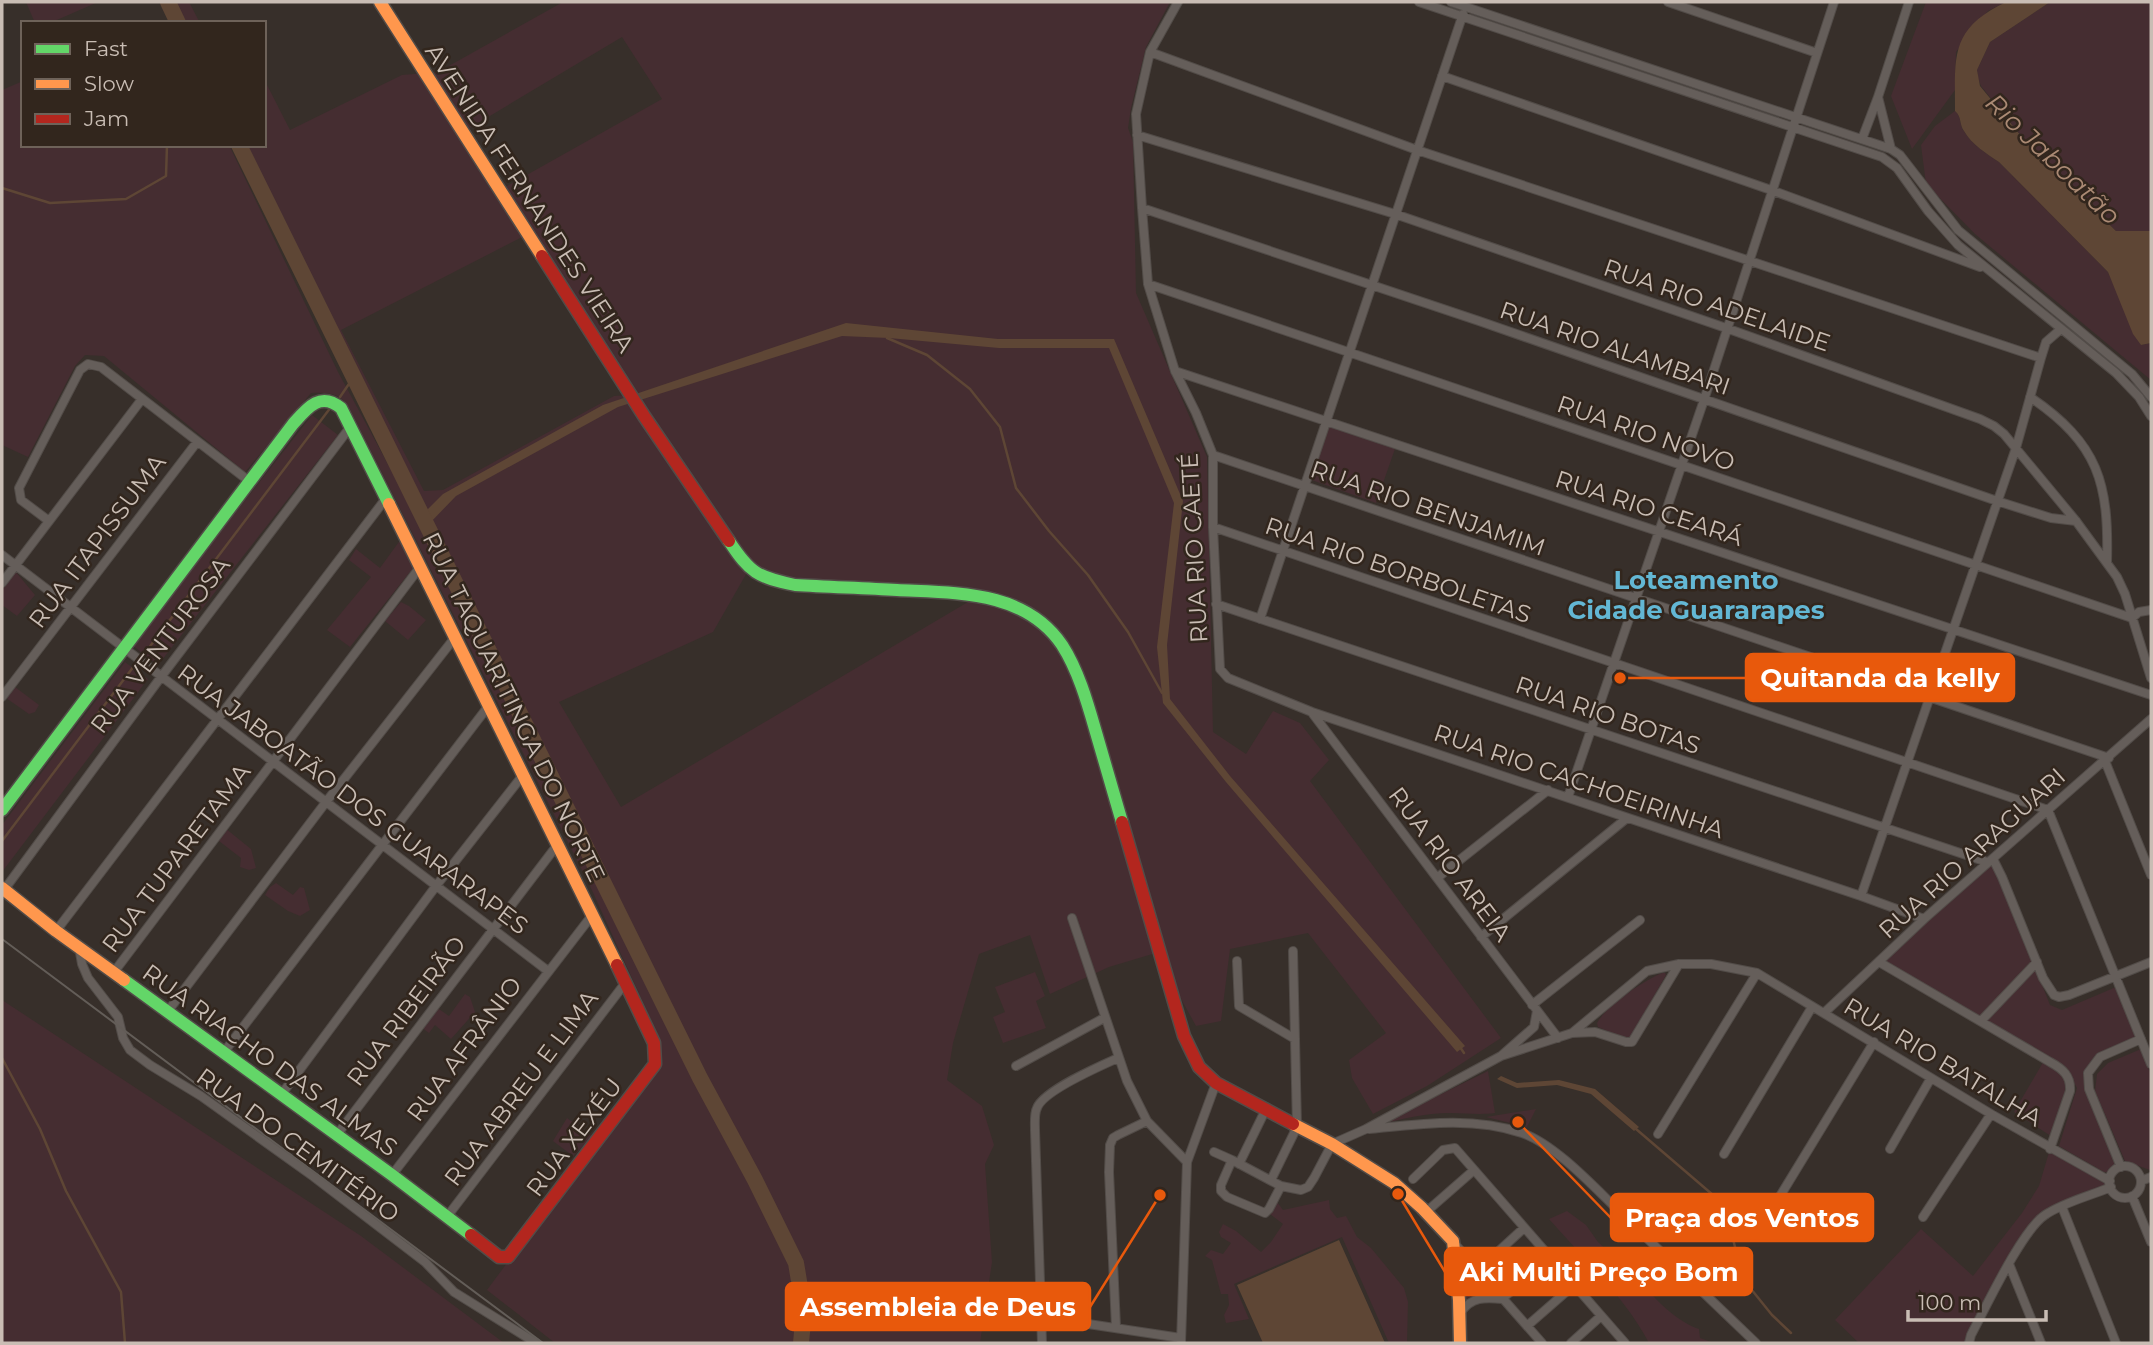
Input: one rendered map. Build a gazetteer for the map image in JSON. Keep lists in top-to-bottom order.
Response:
{
  "streets": {
    "street": [
      "AVENIDA FERNANDES VIEIRA",
      "RUA RIO ADELAIDE",
      "RUA RIO ALAMBARI",
      "RUA RIO NOVO",
      "RUA RIO BENJAMIM",
      "RUA RIO CEARÁ",
      "RUA ITAPISSUMA",
      "RUA RIO CAETÉ",
      "RUA RIO BORBOLETAS",
      "RUA VENTUROSA",
      "RUA TAQUARITINGA DO NORTE",
      "RUA RIO BOTAS",
      "RUA RIO CACHOEIRINHA",
      "RUA JABOATÃO DOS GUARARAPES",
      "RUA RIO ARAGUARI",
      "RUA TUPARETAMA",
      "RUA RIO AREIA",
      "RUA RIBEIRÃO",
      "RUA AFRÂNIO",
      "RUA RIACHO DAS ALMAS",
      "RUA RIO BATALHA",
      "RUA ABREU E LIMA",
      "RUA XEXÉU",
      "RUA DO CEMITÉRIO"
    ]
  },
  "crossings": [
    ["RUA RIO ADELAIDE", "RUA RIO ALAMBARI"],
    ["RUA RIO ADELAIDE", "RUA RIO NOVO"],
    ["RUA RIO ADELAIDE", "RUA RIO CAETÉ"],
    ["RUA RIO ALAMBARI", "RUA RIO CAETÉ"],
    ["RUA RIO NOVO", "RUA RIO CAETÉ"],
    ["RUA RIO BENJAMIM", "RUA RIO CAETÉ"],
    ["RUA RIO BENJAMIM", "RUA RIO ARAGUARI"],
    ["RUA RIO CEARÁ", "RUA RIO CAETÉ"],
    ["RUA ITAPISSUMA", "RUA JABOATÃO DOS GUARARAPES"],
    ["RUA RIO CAETÉ", "RUA RIO BORBOLETAS"],
    ["RUA RIO CAETÉ", "RUA RIO BOTAS"],
    ["RUA RIO CAETÉ", "RUA RIO CACHOEIRINHA"],
    ["RUA RIO BORBOLETAS", "RUA RIO ARAGUARI"],
    ["RUA VENTUROSA", "RUA TAQUARITINGA DO NORTE"],
    ["RUA VENTUROSA", "RUA JABOATÃO DOS GUARARAPES"],
    ["RUA VENTUROSA", "RUA RIACHO DAS ALMAS"],
    ["RUA TAQUARITINGA DO NORTE", "RUA TUPARETAMA"],
    ["RUA TAQUARITINGA DO NORTE", "RUA RIBEIRÃO"],
    ["RUA TAQUARITINGA DO NORTE", "RUA AFRÂNIO"],
    ["RUA TAQUARITINGA DO NORTE", "RUA ABREU E LIMA"],
    ["RUA TAQUARITINGA DO NORTE", "RUA XEXÉU"],
    ["RUA RIO BOTAS", "RUA RIO ARAGUARI"],
    ["RUA RIO CACHOEIRINHA", "RUA RIO ARAGUARI"],
    ["RUA RIO CACHOEIRINHA", "RUA RIO AREIA"],
    ["RUA JABOATÃO DOS GUARARAPES", "RUA TUPARETAMA"],
    ["RUA JABOATÃO DOS GUARARAPES", "RUA RIBEIRÃO"],
    ["RUA JABOATÃO DOS GUARARAPES", "RUA AFRÂNIO"],
    ["RUA RIO ARAGUARI", "RUA RIO BATALHA"],
    ["RUA TUPARETAMA", "RUA RIACHO DAS ALMAS"],
    ["RUA RIBEIRÃO", "RUA RIACHO DAS ALMAS"],
    ["RUA AFRÂNIO", "RUA RIACHO DAS ALMAS"],
    ["RUA RIACHO DAS ALMAS", "RUA ABREU E LIMA"],
    ["RUA RIACHO DAS ALMAS", "RUA XEXÉU"],
    ["RUA RIACHO DAS ALMAS", "RUA DO CEMITÉRIO"]
  ],
  "districts": ["Loteamento Cidade Guararapes"],
  "water": ["Rio Jaboatão"],
  "places": [
    "Quitanda da kelly",
    "Praça dos Ventos",
    "Aki Multi Preço Bom",
    "Assembleia de Deus"
  ],
  "legend": ["Fast", "Slow", "Jam"],
  "scale_bar": "100 m"
}
